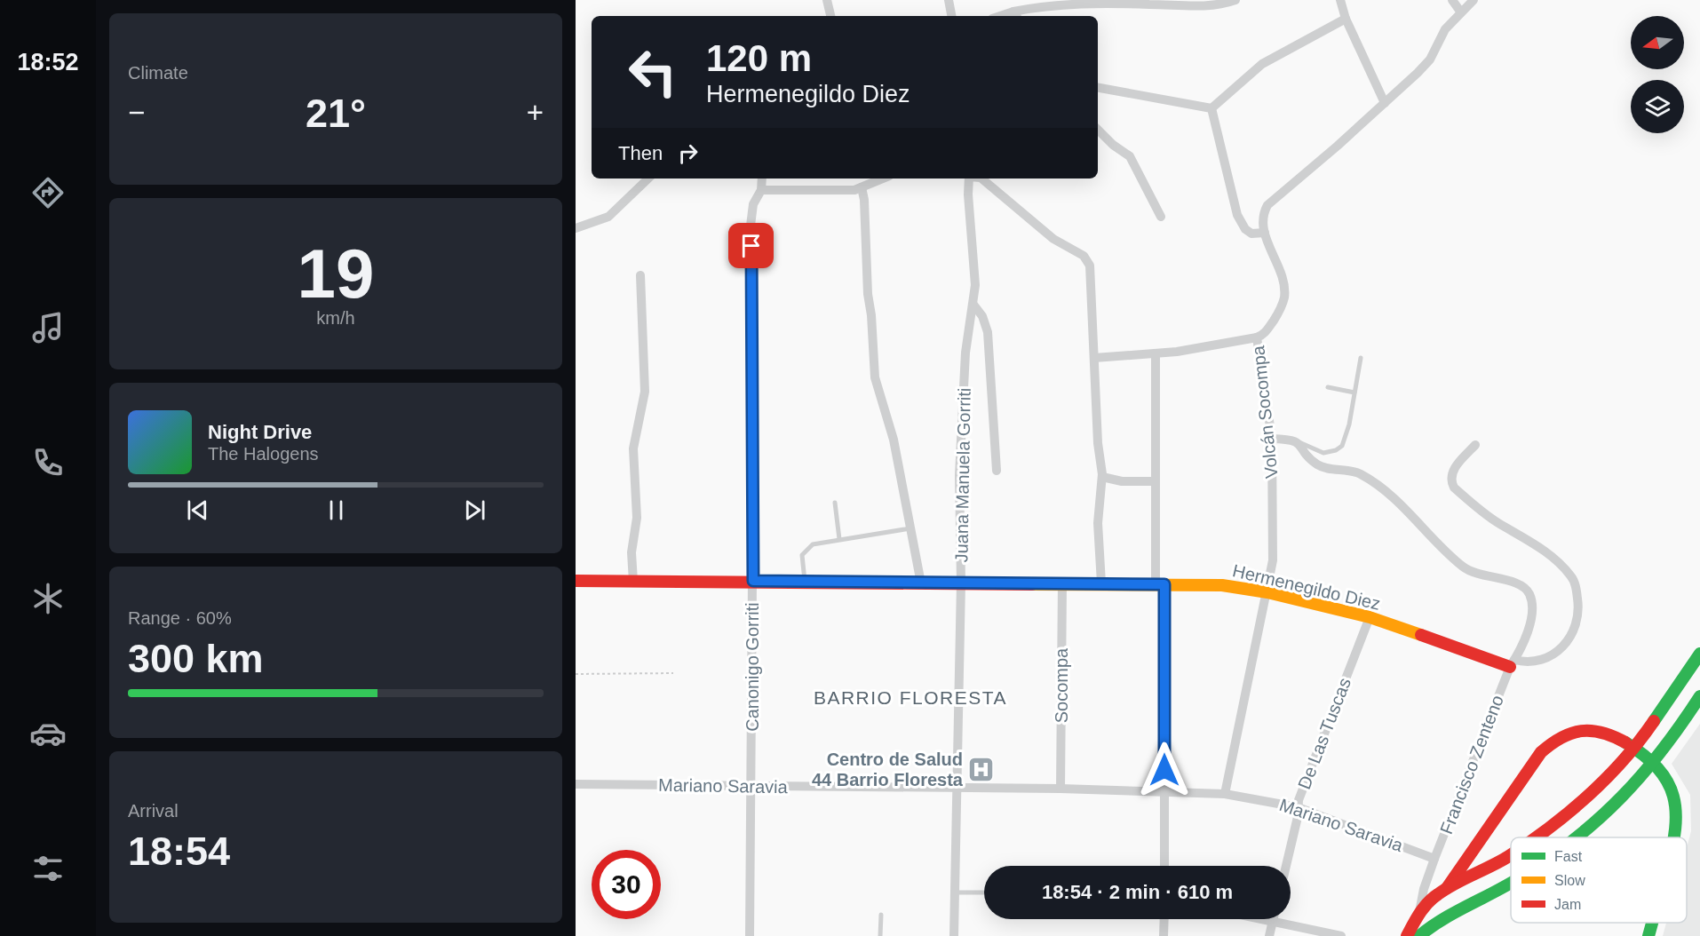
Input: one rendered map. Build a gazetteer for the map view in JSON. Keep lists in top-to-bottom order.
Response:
{
  "streets": {
    "main road": ["Hermenegildo Diez"],
    "street": [
      "Volcán Socompa",
      "Juana Manuela Gorriti",
      "Canonigo Gorriti",
      "Socompa",
      "De Las Tuscas",
      "Francisco Zenteno",
      "Mariano Saravia"
    ]
  },
  "crossings": [
    ["Volcán Socompa", "Hermenegildo Diez"],
    ["Volcán Socompa", "Mariano Saravia"],
    ["Juana Manuela Gorriti", "Hermenegildo Diez"],
    ["Juana Manuela Gorriti", "Mariano Saravia"],
    ["Hermenegildo Diez", "Canonigo Gorriti"],
    ["Hermenegildo Diez", "Socompa"],
    ["Hermenegildo Diez", "De Las Tuscas"],
    ["Hermenegildo Diez", "Francisco Zenteno"],
    ["Canonigo Gorriti", "Mariano Saravia"],
    ["Socompa", "Mariano Saravia"],
    ["De Las Tuscas", "Mariano Saravia"],
    ["Francisco Zenteno", "Mariano Saravia"]
  ],
  "districts": ["BARRIO FLORESTA"],
  "places": {
    "hospital": ["Centro de Salud 44 Barrio Floresta"]
  },
  "legend": ["Fast", "Slow", "Jam"],
  "north": "left",
  "page": {
    "tabs": "18:52",
    "tile": [
      "Climate",
      ["19", "km/h"],
      ["Range · 60%", "300 km"],
      ["Arrival", "18:54"]
    ],
    "turn": ["120 m", "Hermenegildo Diez"],
    "heat": ["−", "21°", "+"],
    "then": "Then",
    "song": ["Night Drive", "The Halogens"],
    "limit": "30",
    "trip": "18:54 · 2 min · 610 m"
  }
}
